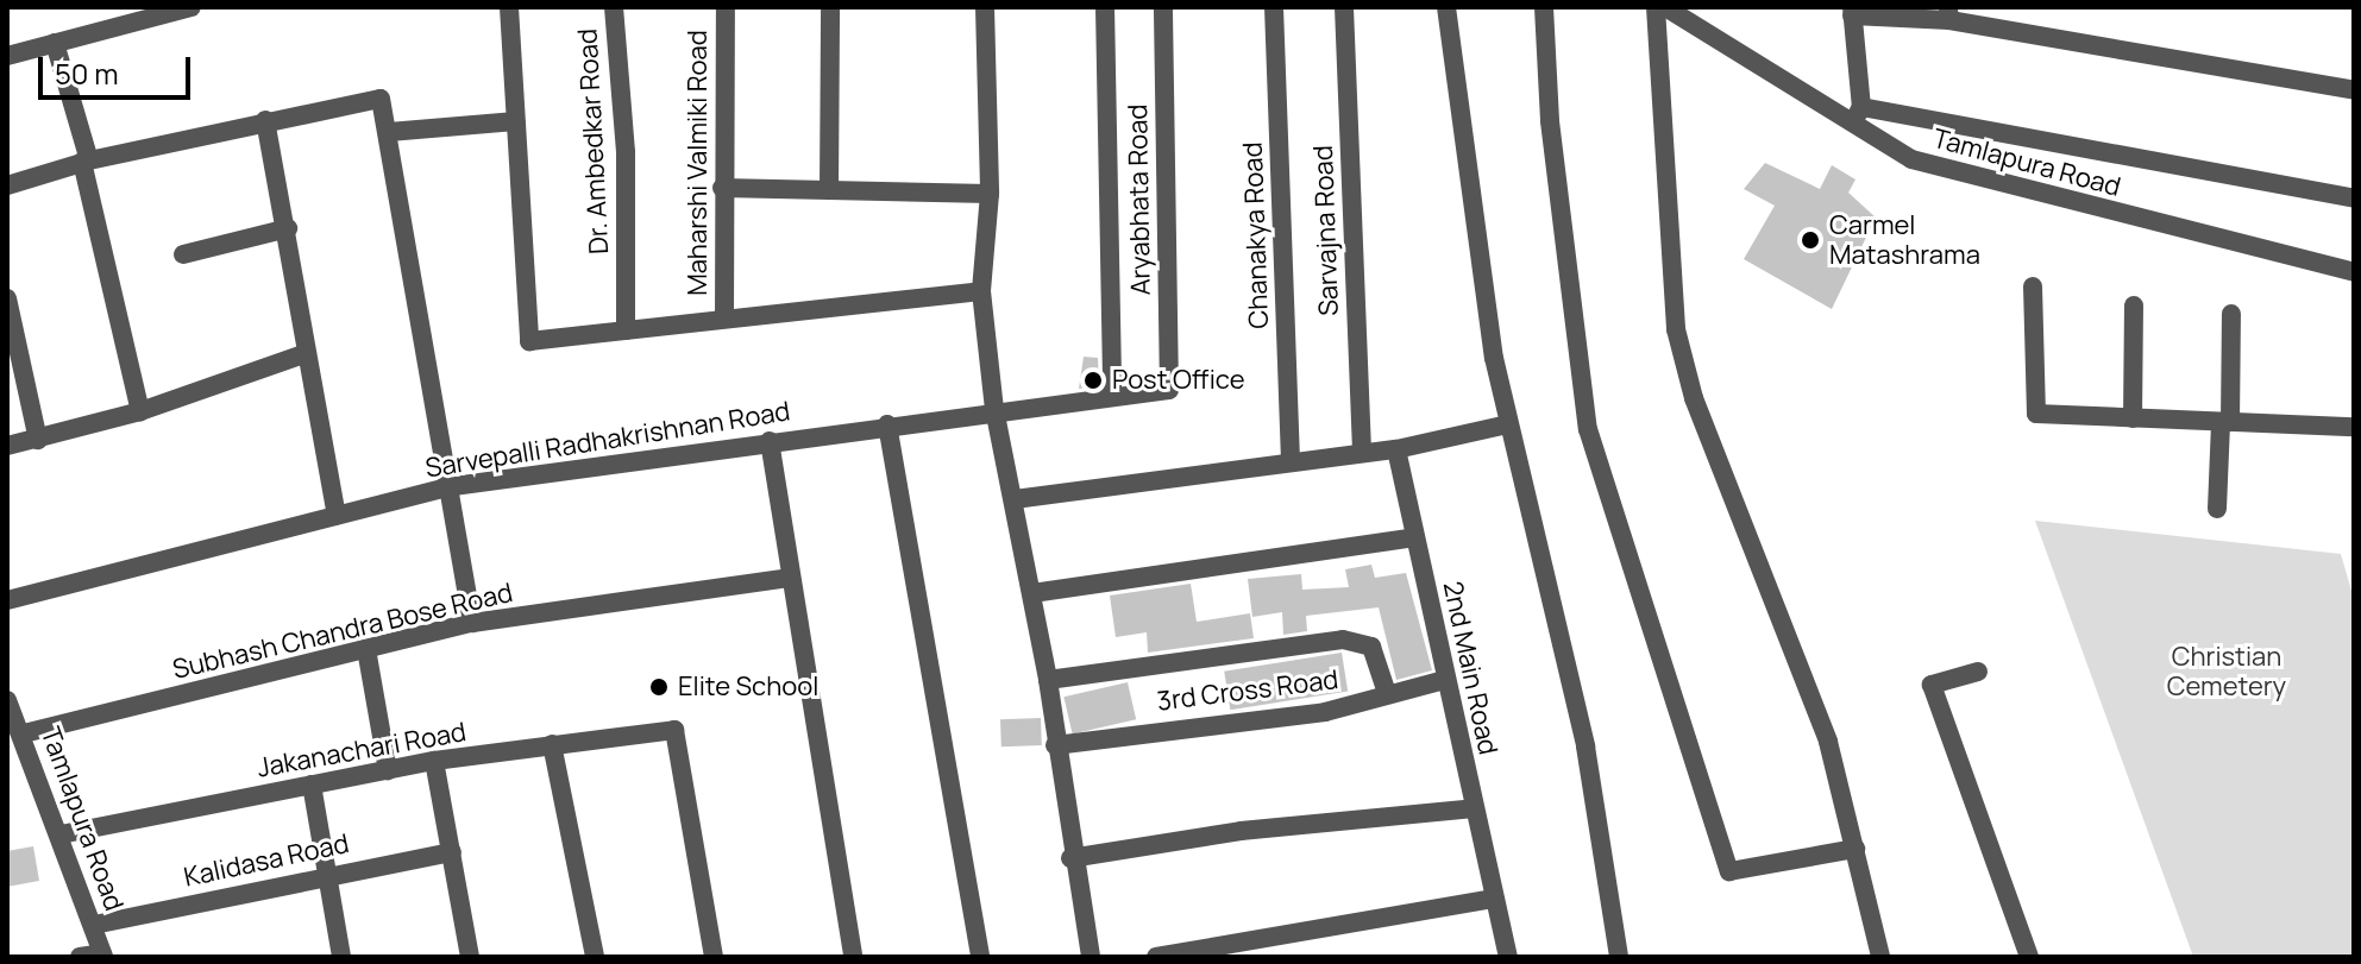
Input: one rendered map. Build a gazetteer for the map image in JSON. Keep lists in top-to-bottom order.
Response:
{
  "streets": {
    "street": [
      "Dr. Ambedkar Road",
      "Maharshi Valmiki Road",
      "Tamlapura Road",
      "Aryabhata Road",
      "Sarvajna Road",
      "Chanakya Road",
      "Sarvepalli Radhakrishnan Road",
      "Subhash Chandra Bose Road",
      "2nd Main Road",
      "3rd Cross Road",
      "Jakanachari Road",
      "Kalidasa Road"
    ]
  },
  "crossings": [
    ["Tamlapura Road", "Subhash Chandra Bose Road"],
    ["Tamlapura Road", "Jakanachari Road"],
    ["Tamlapura Road", "Kalidasa Road"],
    ["Aryabhata Road", "Sarvepalli Radhakrishnan Road"],
    ["2nd Main Road", "3rd Cross Road"]
  ],
  "parks": ["Christian Cemetery"],
  "places": ["Carmel Matashrama", "Post Office", "Elite School"],
  "scale_bar": "50 m"
}
